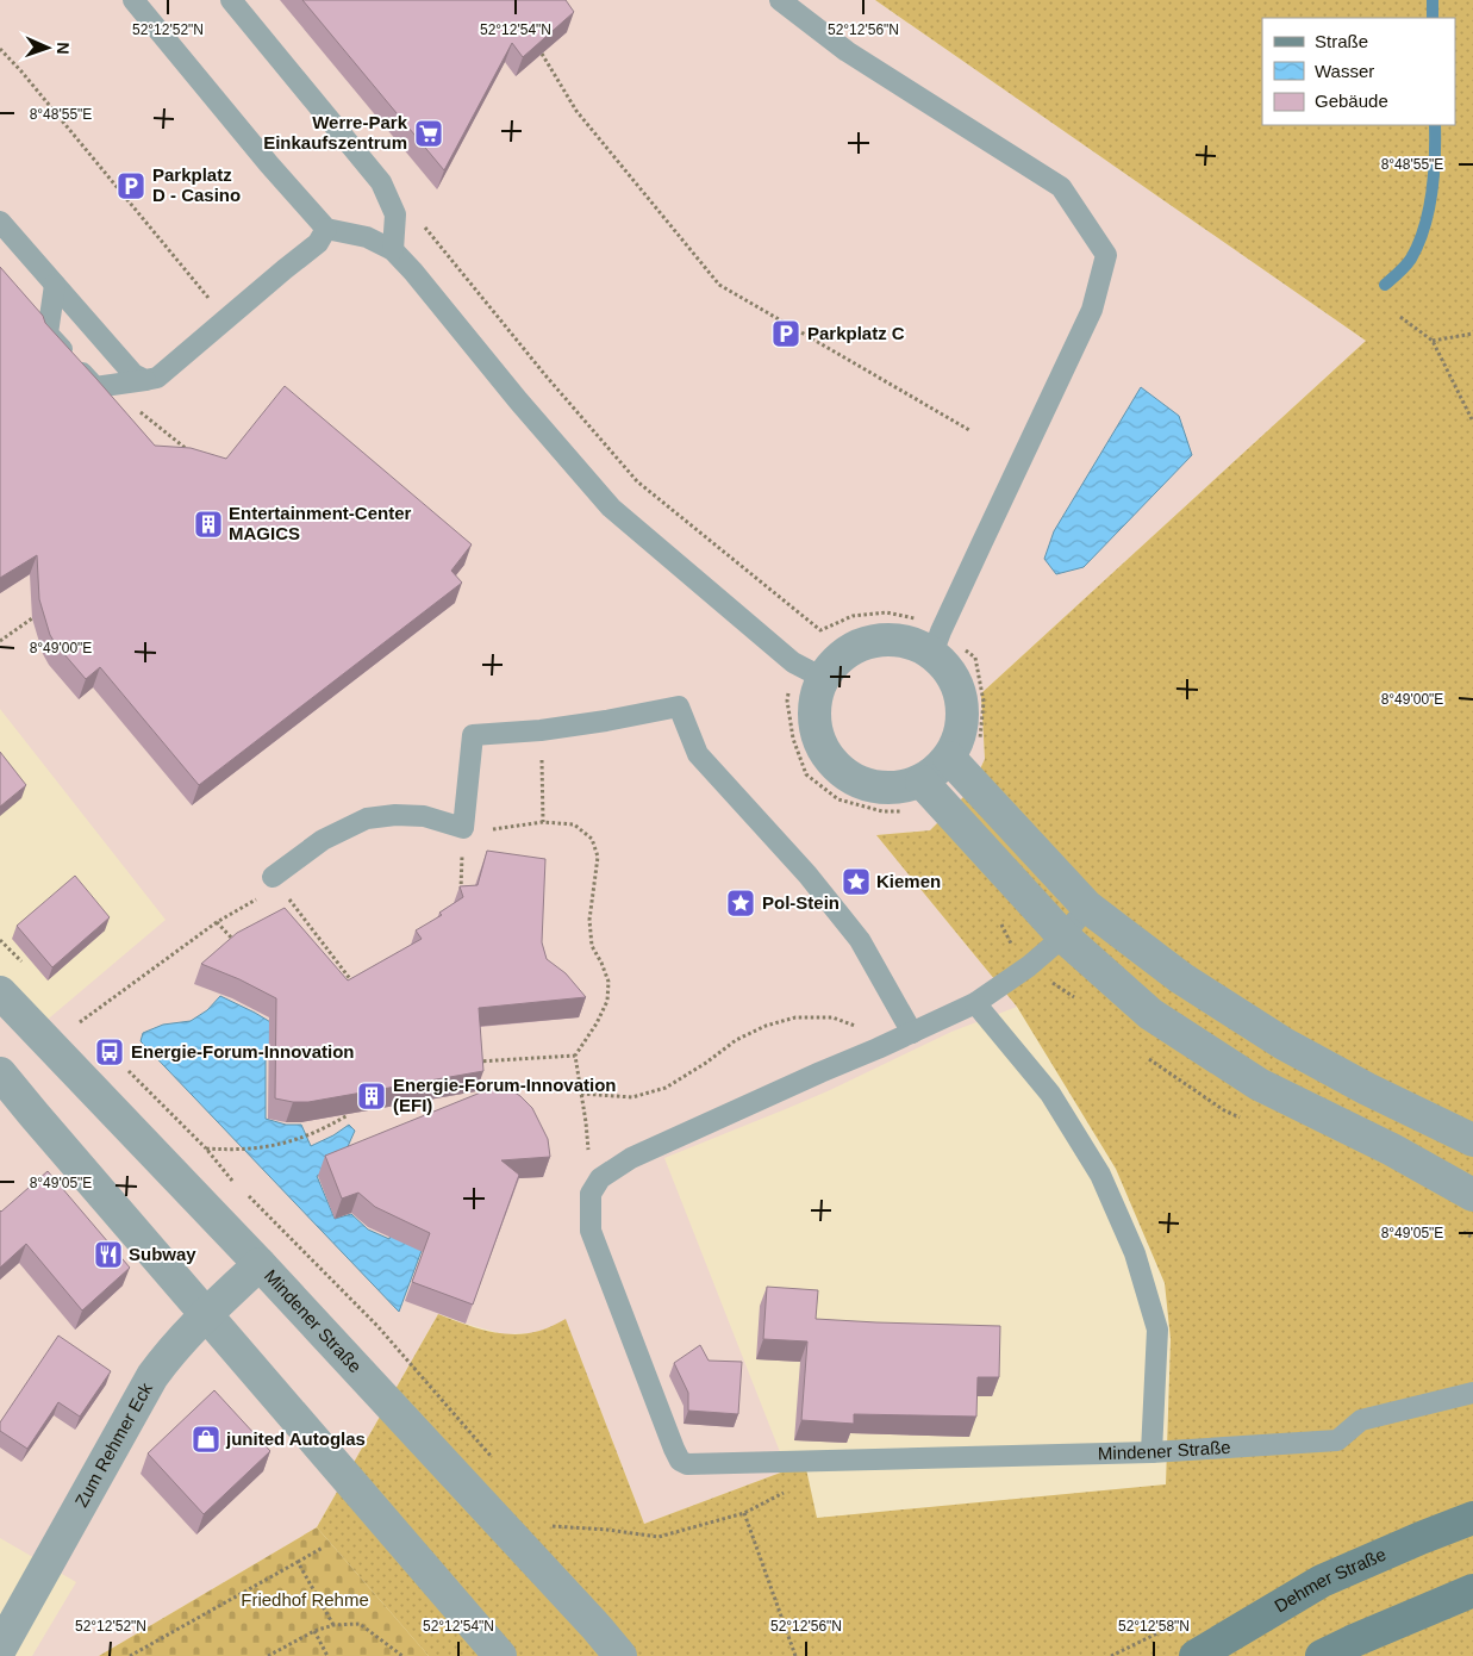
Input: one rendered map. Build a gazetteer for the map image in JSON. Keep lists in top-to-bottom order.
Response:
{
  "streets": {
    "main road": ["Dehmer Straße"],
    "street": ["Mindener Straße", "Zum Rehmer Eck"]
  },
  "crossings": [
    ["Mindener Straße", "Zum Rehmer Eck"]
  ],
  "parks": ["Friedhof Rehme"],
  "places": {
    "supermarket": ["Werre-Park Einkaufszentrum"],
    "parking": ["Parkplatz D - Casino", "Parkplatz C"],
    "building": ["Entertainment-Center MAGICS", "Energie-Forum-Innovation (EFI)"],
    "place": ["Kiemen", "Pol-Stein"],
    "bus stop": ["Energie-Forum-Innovation"],
    "restaurant": ["Subway"],
    "shop": ["junited Autoglas"]
  },
  "legend": ["Straße", "Wasser", "Gebäude"],
  "north": "right",
  "coordinates": [
    "52°12'52\"N",
    "52°12'54\"N",
    "52°12'56\"N",
    "8°48'55\"E",
    "8°49'00\"E",
    "8°49'05\"E",
    "52°12'58\"N"
  ]
}
